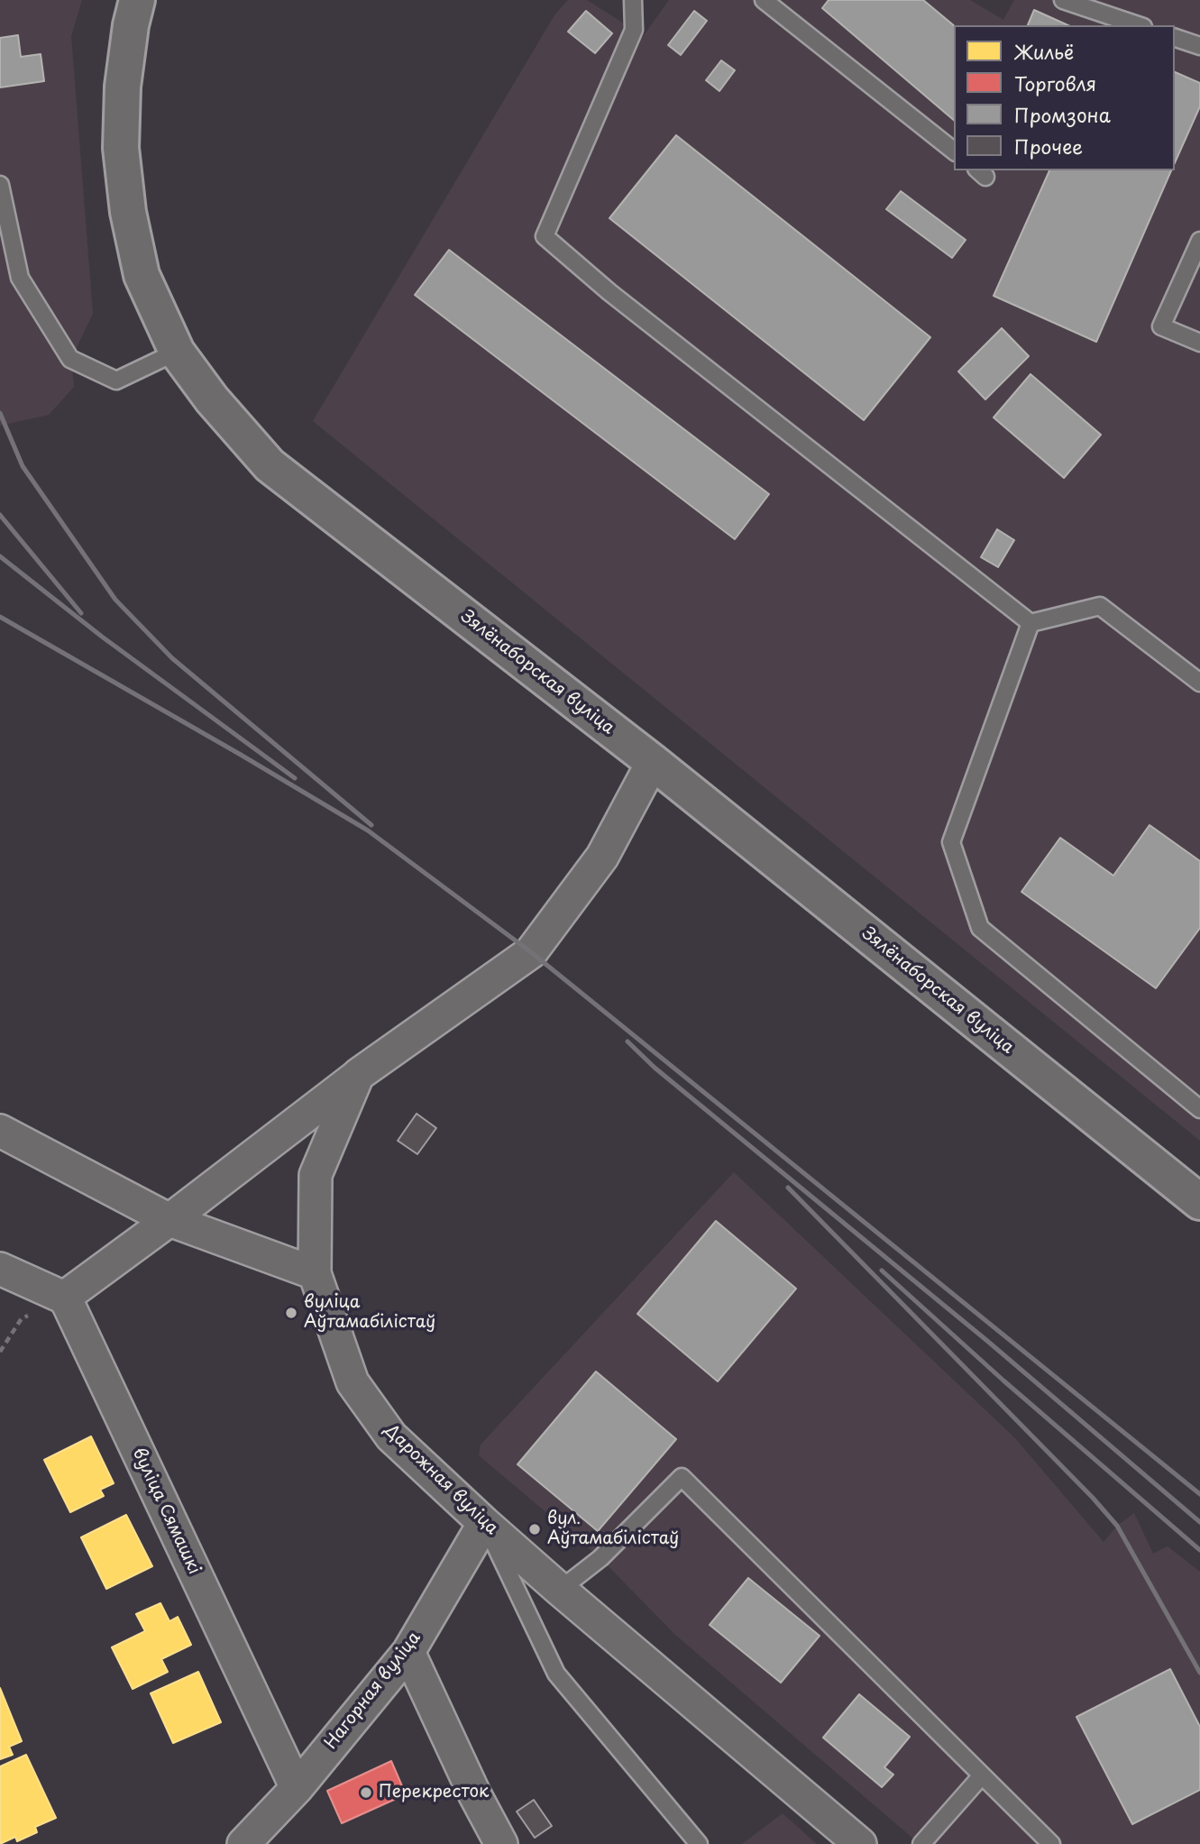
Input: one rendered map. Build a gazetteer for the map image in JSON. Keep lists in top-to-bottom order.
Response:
{
  "streets": {
    "main road": ["Зялёнаборская вуліца"],
    "street": ["Дарожная вуліца", "вуліца Сямашкі", "Нагорная вуліца"]
  },
  "crossings": [
    ["Дарожная вуліца", "Нагорная вуліца"],
    ["вуліца Сямашкі", "Нагорная вуліца"]
  ],
  "places": ["вуліца Аўтамабілістаў", "вул. Аўтамабілістаў", "Перекресток"],
  "legend": [
    "Жильё",
    "Торговля",
    "Промзона",
    "Прочее"
  ]
}
